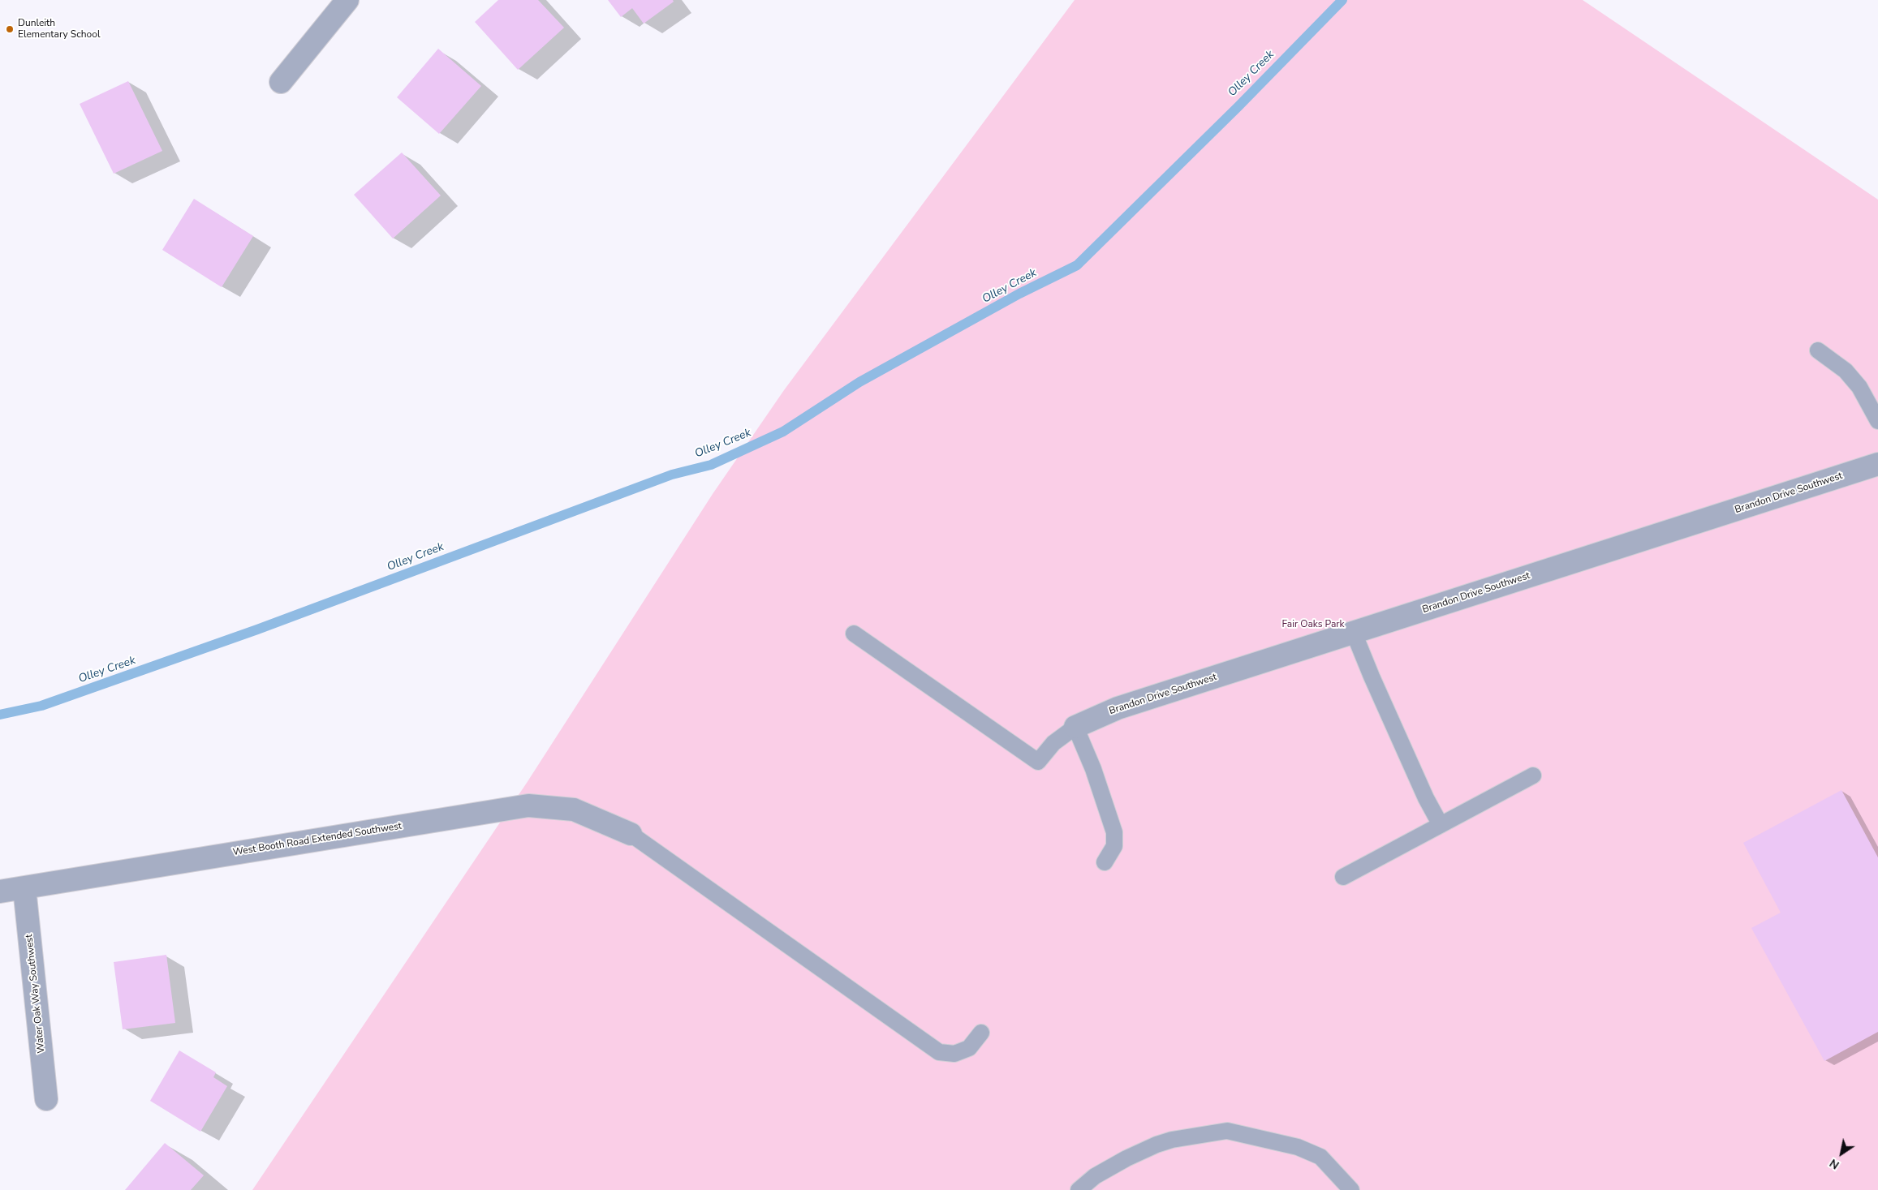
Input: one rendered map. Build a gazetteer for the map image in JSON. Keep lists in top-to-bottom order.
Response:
{
  "streets": {
    "street": ["Brandon Drive Southwest", "West Booth Road Extended Southwest", "Water Oak Way Southwest"]
  },
  "crossings": [
    ["West Booth Road Extended Southwest", "Water Oak Way Southwest"]
  ],
  "water": ["Olley Creek"],
  "parks": ["Fair Oaks Park"],
  "places": ["Dunleith Elementary School"],
  "north": "bottom left"
}
